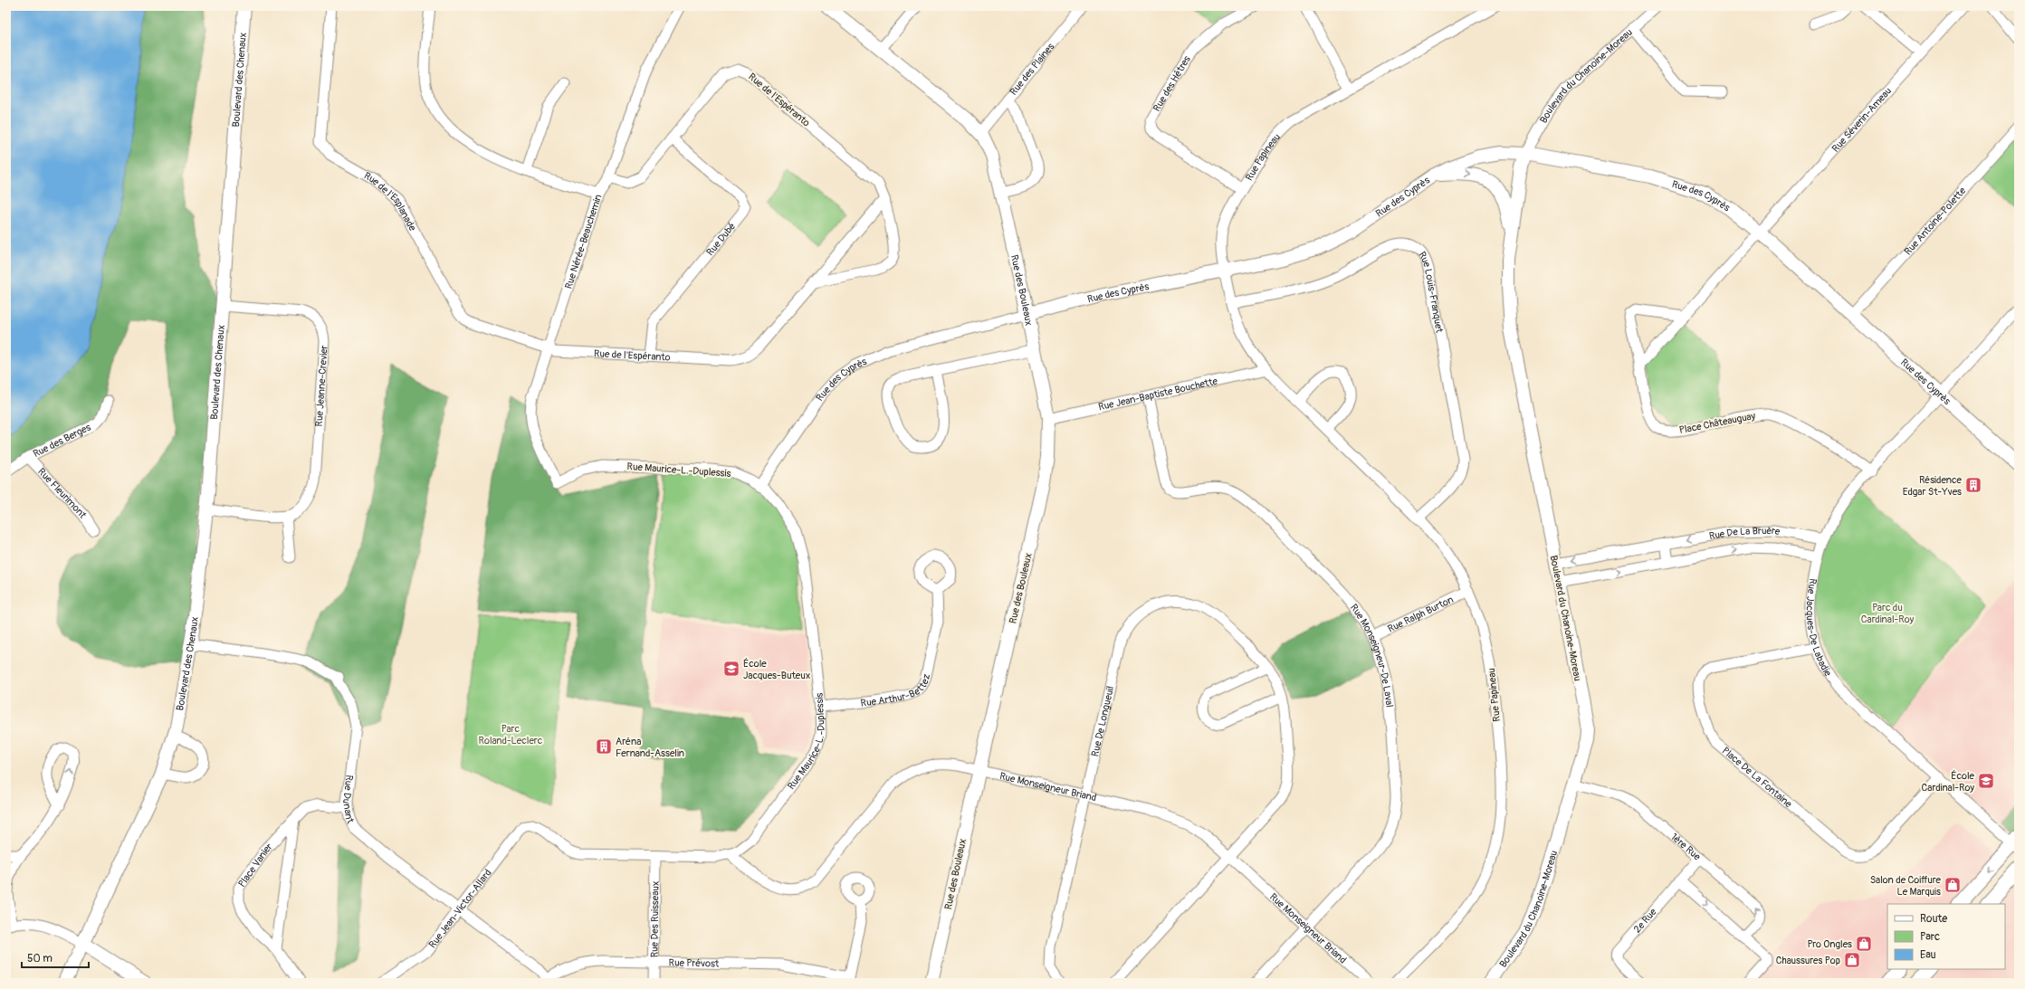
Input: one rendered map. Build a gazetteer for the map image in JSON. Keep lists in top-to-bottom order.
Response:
{
  "streets": {
    "street": [
      "Rue des Plaines",
      "Boulevard du Chanoine-Moreau",
      "Boulevard des Chenaux",
      "Rue des Hêtres",
      "Rue de l'Espéranto",
      "Rue Séverin-Ameau",
      "Rue Papineau",
      "Rue des Cyprès",
      "Rue de l'Esplanade",
      "Rue Antoine-Polette",
      "Rue Dubé",
      "Rue Nérée-Beauchemin",
      "Rue des Bouleaux",
      "Rue Louis-Franquet",
      "Rue Jeanne-Crevier",
      "Rue Jean-Baptiste Bouchette",
      "Place Châteauguay",
      "Rue des Berges",
      "Rue Maurice-L.-Duplessis",
      "Rue Fleurimont",
      "Rue De La Bruère",
      "Rue Ralph Burton",
      "Rue Jacques-De Labadie",
      "Rue Monseigneur-De Laval",
      "Rue Arthur-Bettez",
      "Rue De Longueuil",
      "Place De La Fontaine",
      "Rue Monseigneur Briand",
      "Rue Dunant",
      "1ère Rue",
      "Place Vanier",
      "Rue Jean-Victor-Allard",
      "Rue Des Ruisseaux",
      "2e Rue",
      "Rue Prévost"
    ]
  },
  "crossings": [
    ["Rue des Plaines", "Rue des Bouleaux"],
    ["Boulevard du Chanoine-Moreau", "Rue des Cyprès"],
    ["Boulevard du Chanoine-Moreau", "Rue De La Bruère"],
    ["Boulevard du Chanoine-Moreau", "1ère Rue"],
    ["Boulevard des Chenaux", "Rue Jeanne-Crevier"],
    ["Boulevard des Chenaux", "Rue Dunant"],
    ["Rue des Hêtres", "Rue Papineau"],
    ["Rue de l'Espéranto", "Rue de l'Esplanade"],
    ["Rue de l'Espéranto", "Rue Dubé"],
    ["Rue de l'Espéranto", "Rue Nérée-Beauchemin"],
    ["Rue Séverin-Ameau", "Rue des Cyprès"],
    ["Rue Papineau", "Rue des Cyprès"],
    ["Rue Papineau", "Rue Louis-Franquet"],
    ["Rue Papineau", "Rue Jean-Baptiste Bouchette"],
    ["Rue Papineau", "Rue Ralph Burton"],
    ["Rue des Cyprès", "Rue Antoine-Polette"],
    ["Rue des Cyprès", "Rue des Bouleaux"],
    ["Rue des Cyprès", "Rue Maurice-L.-Duplessis"],
    ["Rue des Cyprès", "Rue Jacques-De Labadie"],
    ["Rue de l'Esplanade", "Rue Nérée-Beauchemin"],
    ["Rue Nérée-Beauchemin", "Rue Maurice-L.-Duplessis"],
    ["Rue des Bouleaux", "Rue Jean-Baptiste Bouchette"],
    ["Rue des Bouleaux", "Rue Monseigneur Briand"],
    ["Rue Jean-Baptiste Bouchette", "Rue Monseigneur-De Laval"],
    ["Place Châteauguay", "Rue Jacques-De Labadie"],
    ["Rue des Berges", "Rue Fleurimont"],
    ["Rue Maurice-L.-Duplessis", "Rue Arthur-Bettez"],
    ["Rue Maurice-L.-Duplessis", "Rue Monseigneur Briand"],
    ["Rue Maurice-L.-Duplessis", "Rue Jean-Victor-Allard"],
    ["Rue Maurice-L.-Duplessis", "Rue Des Ruisseaux"],
    ["Rue De La Bruère", "Rue Jacques-De Labadie"],
    ["Rue Ralph Burton", "Rue Monseigneur-De Laval"],
    ["Rue Jacques-De Labadie", "Place De La Fontaine"],
    ["Rue Monseigneur-De Laval", "Rue Monseigneur Briand"],
    ["Rue De Longueuil", "Rue Monseigneur Briand"],
    ["Rue Dunant", "Place Vanier"],
    ["Rue Dunant", "Rue Jean-Victor-Allard"],
    ["Rue Dunant", "Rue Prévost"],
    ["1ère Rue", "2e Rue"],
    ["Rue Des Ruisseaux", "Rue Prévost"]
  ],
  "parks": ["Parc du Cardinal-Roy", "Parc Roland-Leclerc"],
  "places": {
    "building": ["Résidence Edgar St-Yves", "Aréna Fernand-Asselin"],
    "school or university": ["École Jacques-Buteux", "École Cardinal-Roy"],
    "shop": ["Salon de Coiffure Le Marquis", "Pro Ongles", "Chaussures Pop"]
  },
  "legend": ["Route", "Parc", "Eau"],
  "scale_bar": "50 m"
}
